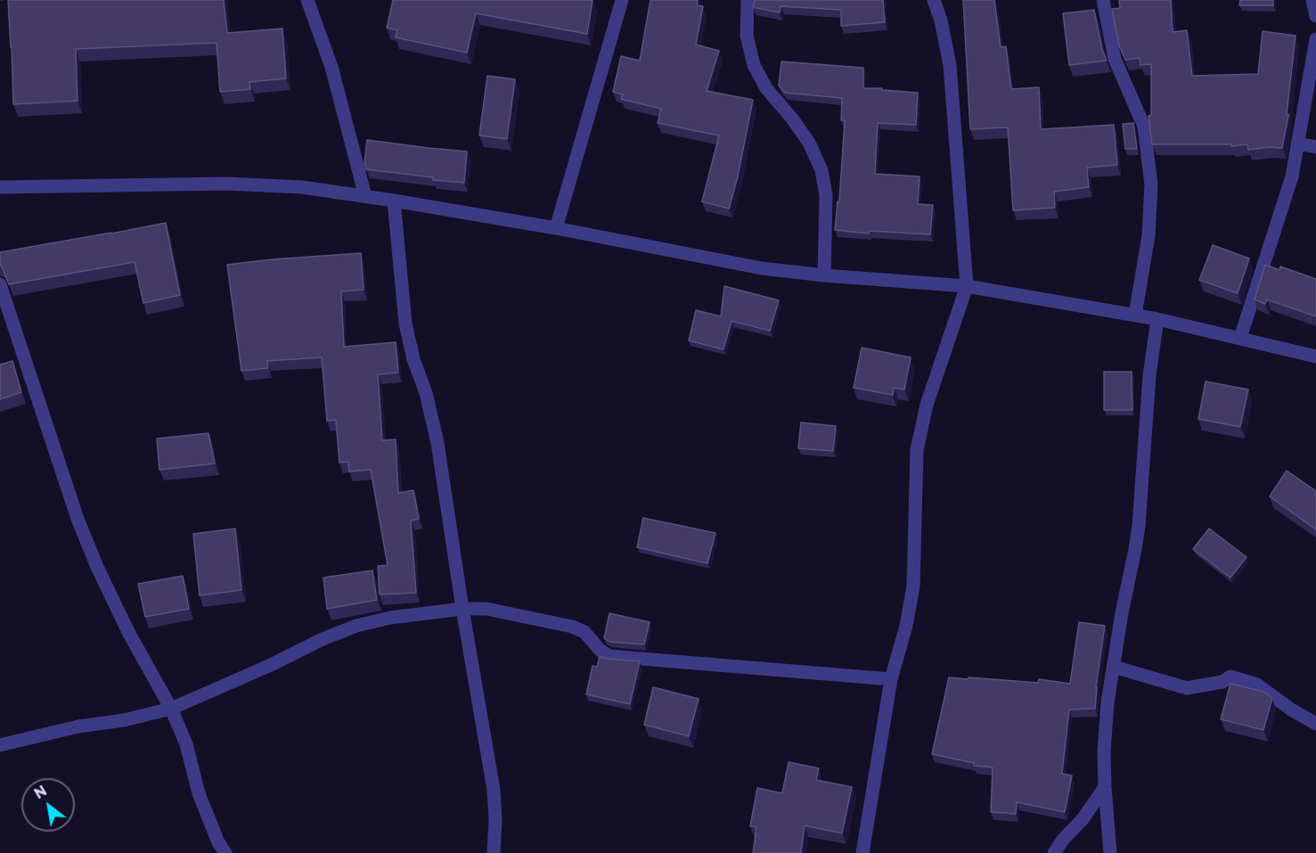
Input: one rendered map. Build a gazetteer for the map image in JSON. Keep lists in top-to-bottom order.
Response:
{
  "north": "top left"
}
